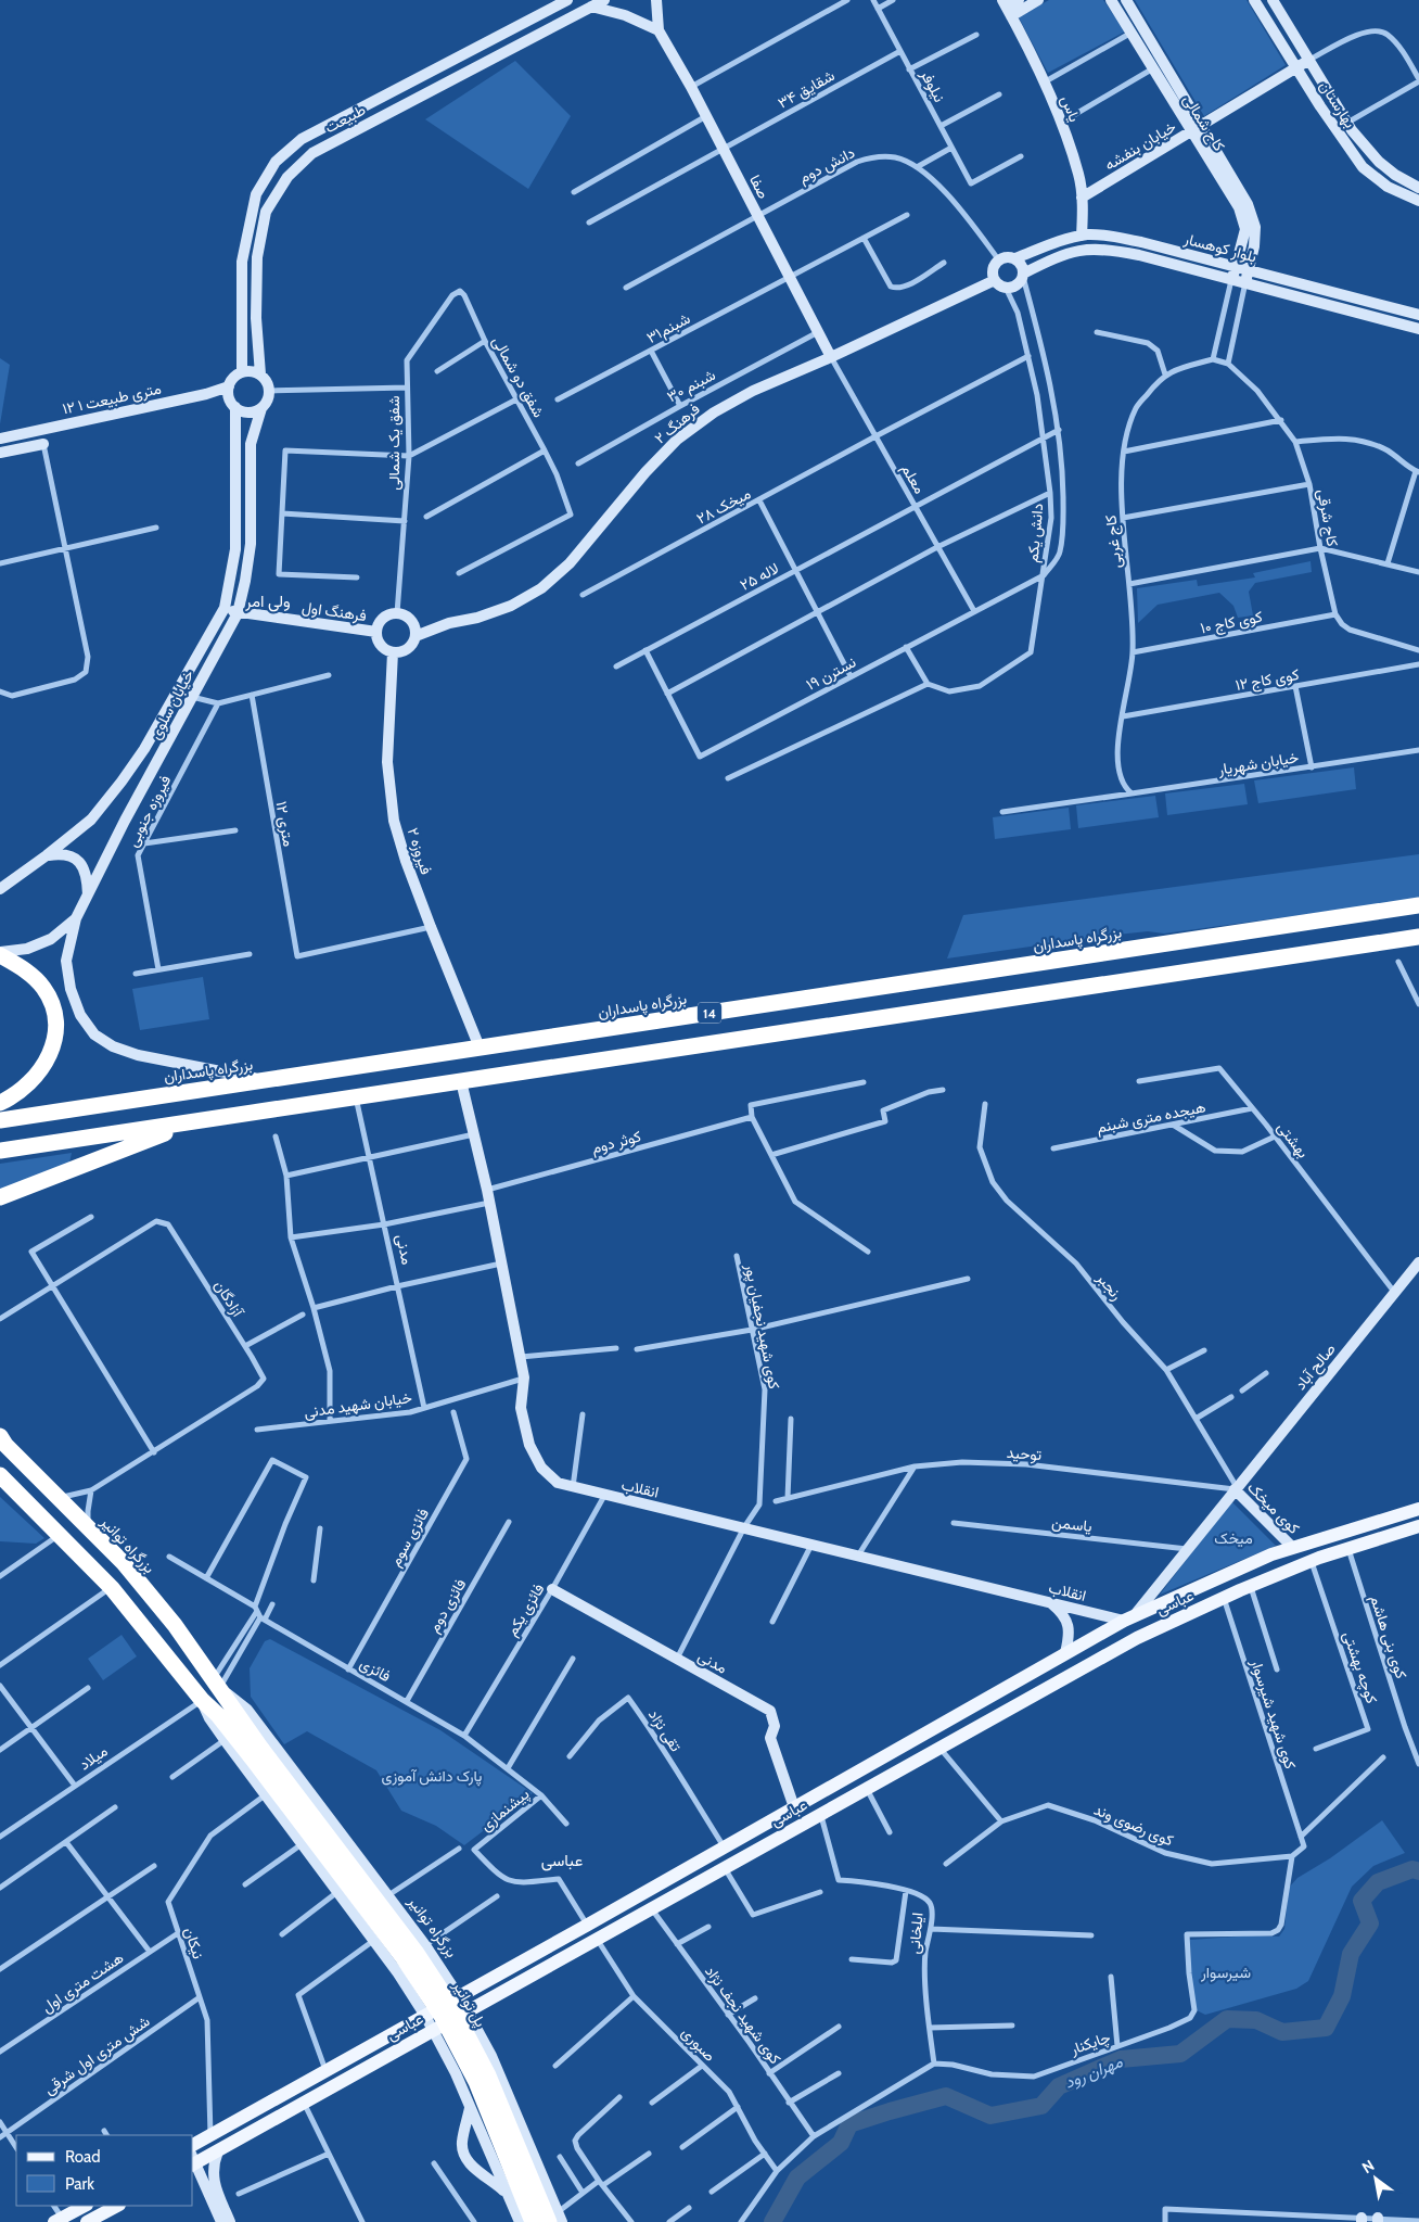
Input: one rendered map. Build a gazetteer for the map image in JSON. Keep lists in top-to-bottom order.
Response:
{
  "streets": {
    "highway": [
      "بزرگراه پاسداران",
      "14",
      "بزرگراه توانیر",
      "پل توانیر"
    ],
    "main road": ["عباسى"],
    "street": [
      "نیلوفر",
      "شقایق ۳۴",
      "بهارستان",
      "یاس",
      "طبیعت",
      "کاج شمالی",
      "خیابان بنفشه",
      "دانش دوم",
      "صفا",
      "بلوار کوهسار",
      "شبنم۳۱",
      "شفق دو شمالی",
      "شبنم ۳۰",
      "۱۲ متری طبیعت ۱",
      "فرهنگ ۲",
      "شفق یک شمالی",
      "معلم",
      "میخک ۲۸",
      "کاج شرقی",
      "دانش یکم",
      "کاج غربی",
      "لاله ۲۵",
      "فرهنگ اول",
      "کوی کاج ۱۰",
      "نسترن ۱۹",
      "کوی کاج ۱۲",
      "خیابان سلوی",
      "خیابان شهریار",
      "فیروزه جنوبی",
      "۱۲ متری",
      "فیروزه ٢",
      "هیجده متری شبنم",
      "بهشتی",
      "کوثر دوم",
      "مدنی",
      "رنجبر",
      "آزادگان",
      "کوی شهید نجفیان پور",
      "صالح آباد",
      "خیابان شهید مدنی",
      "توحید",
      "انقلاب",
      "کوی میخک",
      "یاسمن",
      "فائزی سوم",
      "فائزی دوم",
      "فائزی یکم",
      "کوی بنی هاشم",
      "کوچه بهشتی",
      "فائزی",
      "کوی شهید شیرسوار",
      "تقی نژاد",
      "میلاد",
      "پیشنمازی",
      "کوی رضوی وند",
      "ایلخانی",
      "نیکان",
      "هشت متری اول",
      "کوی شهید نجف نژاد",
      "چایکنار",
      "صبوری",
      "شش متری اول شرقی"
    ]
  },
  "crossings": [
    ["نیلوفر", "شقایق ۳۴"],
    ["شقایق ۳۴", "صفا"],
    ["بهارستان", "خیابان بنفشه"],
    ["یاس", "خیابان بنفشه"],
    ["یاس", "بلوار کوهسار"],
    ["طبیعت", "۱۲ متری طبیعت ۱"],
    ["طبیعت", "خیابان سلوی"],
    ["کاج شمالی", "خیابان بنفشه"],
    ["کاج شمالی", "بلوار کوهسار"],
    ["دانش دوم", "صفا"],
    ["دانش دوم", "بلوار کوهسار"],
    ["دانش دوم", "فرهنگ ۲"],
    ["دانش دوم", "دانش یکم"],
    ["صفا", "شبنم۳۱"],
    ["صفا", "شبنم ۳۰"],
    ["صفا", "فرهنگ ۲"],
    ["صفا", "معلم"],
    ["بلوار کوهسار", "فرهنگ ۲"],
    ["بلوار کوهسار", "دانش یکم"],
    ["شفق دو شمالی", "شفق یک شمالی"],
    ["۱۲ متری طبیعت ۱", "خیابان سلوی"],
    ["فرهنگ ۲", "شفق یک شمالی"],
    ["فرهنگ ۲", "معلم"],
    ["فرهنگ ۲", "دانش یکم"],
    ["فرهنگ ۲", "فرهنگ اول"],
    ["فرهنگ ۲", "فیروزه ٢"],
    ["شفق یک شمالی", "فرهنگ اول"],
    ["شفق یک شمالی", "فیروزه ٢"],
    ["معلم", "میخک ۲۸"],
    ["معلم", "لاله ۲۵"],
    ["معلم", "نسترن ۱۹"],
    ["میخک ۲۸", "دانش یکم"],
    ["کاج شرقی", "کوی کاج ۱۰"],
    ["دانش یکم", "لاله ۲۵"],
    ["دانش یکم", "نسترن ۱۹"],
    ["کاج غربی", "کوی کاج ۱۰"],
    ["کاج غربی", "کوی کاج ۱۲"],
    ["کاج غربی", "خیابان شهریار"],
    ["فرهنگ اول", "خیابان سلوی"],
    ["فرهنگ اول", "فیروزه ٢"],
    ["۱۲ متری", "فیروزه ٢"],
    ["فیروزه ٢", "بزرگراه پاسداران"],
    ["14", "مدنی"],
    ["14", "انقلاب"],
    ["هیجده متری شبنم", "بهشتی"],
    ["بهشتی", "صالح آباد"],
    ["کوثر دوم", "انقلاب"],
    ["مدنی", "کوی شهید نجفیان پور"],
    ["مدنی", "خیابان شهید مدنی"],
    ["مدنی", "عباسى"],
    ["مدنی", "فائزی یکم"],
    ["رنجبر", "صالح آباد"],
    ["رنجبر", "توحید"],
    ["رنجبر", "کوی میخک"],
    ["آزادگان", "بزرگراه توانیر"],
    ["کوی شهید نجفیان پور", "انقلاب"],
    ["صالح آباد", "توحید"],
    ["صالح آباد", "انقلاب"],
    ["صالح آباد", "کوی میخک"],
    ["صالح آباد", "یاسمن"],
    ["صالح آباد", "عباسى"],
    ["خیابان شهید مدنی", "انقلاب"],
    ["توحید", "کوی میخک"],
    ["انقلاب", "عباسى"],
    ["انقلاب", "فائزی یکم"],
    ["کوی میخک", "عباسى"],
    ["فائزی سوم", "فائزی"],
    ["بزرگراه توانیر", "عباسى"],
    ["بزرگراه توانیر", "پل توانیر"],
    ["عباسى", "کوی بنی هاشم"],
    ["عباسى", "کوچه بهشتی"],
    ["عباسى", "کوی شهید شیرسوار"],
    ["عباسى", "تقی نژاد"],
    ["عباسى", "پیشنمازی"],
    ["عباسى", "ایلخانی"],
    ["عباسى", "نیکان"],
    ["عباسى", "کوی شهید نجف نژاد"],
    ["عباسى", "صبوری"],
    ["فائزی دوم", "فائزی"],
    ["فائزی یکم", "فائزی"],
    ["فائزی", "پیشنمازی"],
    ["کوی رضوی وند", "چایکنار"],
    ["ایلخانی", "چایکنار"],
    ["نیکان", "هشت متری اول"],
    ["نیکان", "شش متری اول شرقی"]
  ],
  "districts": ["ولی امر", "عباسی"],
  "water": ["مهران رود"],
  "parks": ["میخک", "پارک دانش آموزی", "شیرسوار"],
  "legend": ["Road", "Park"],
  "north": "top left"
}
